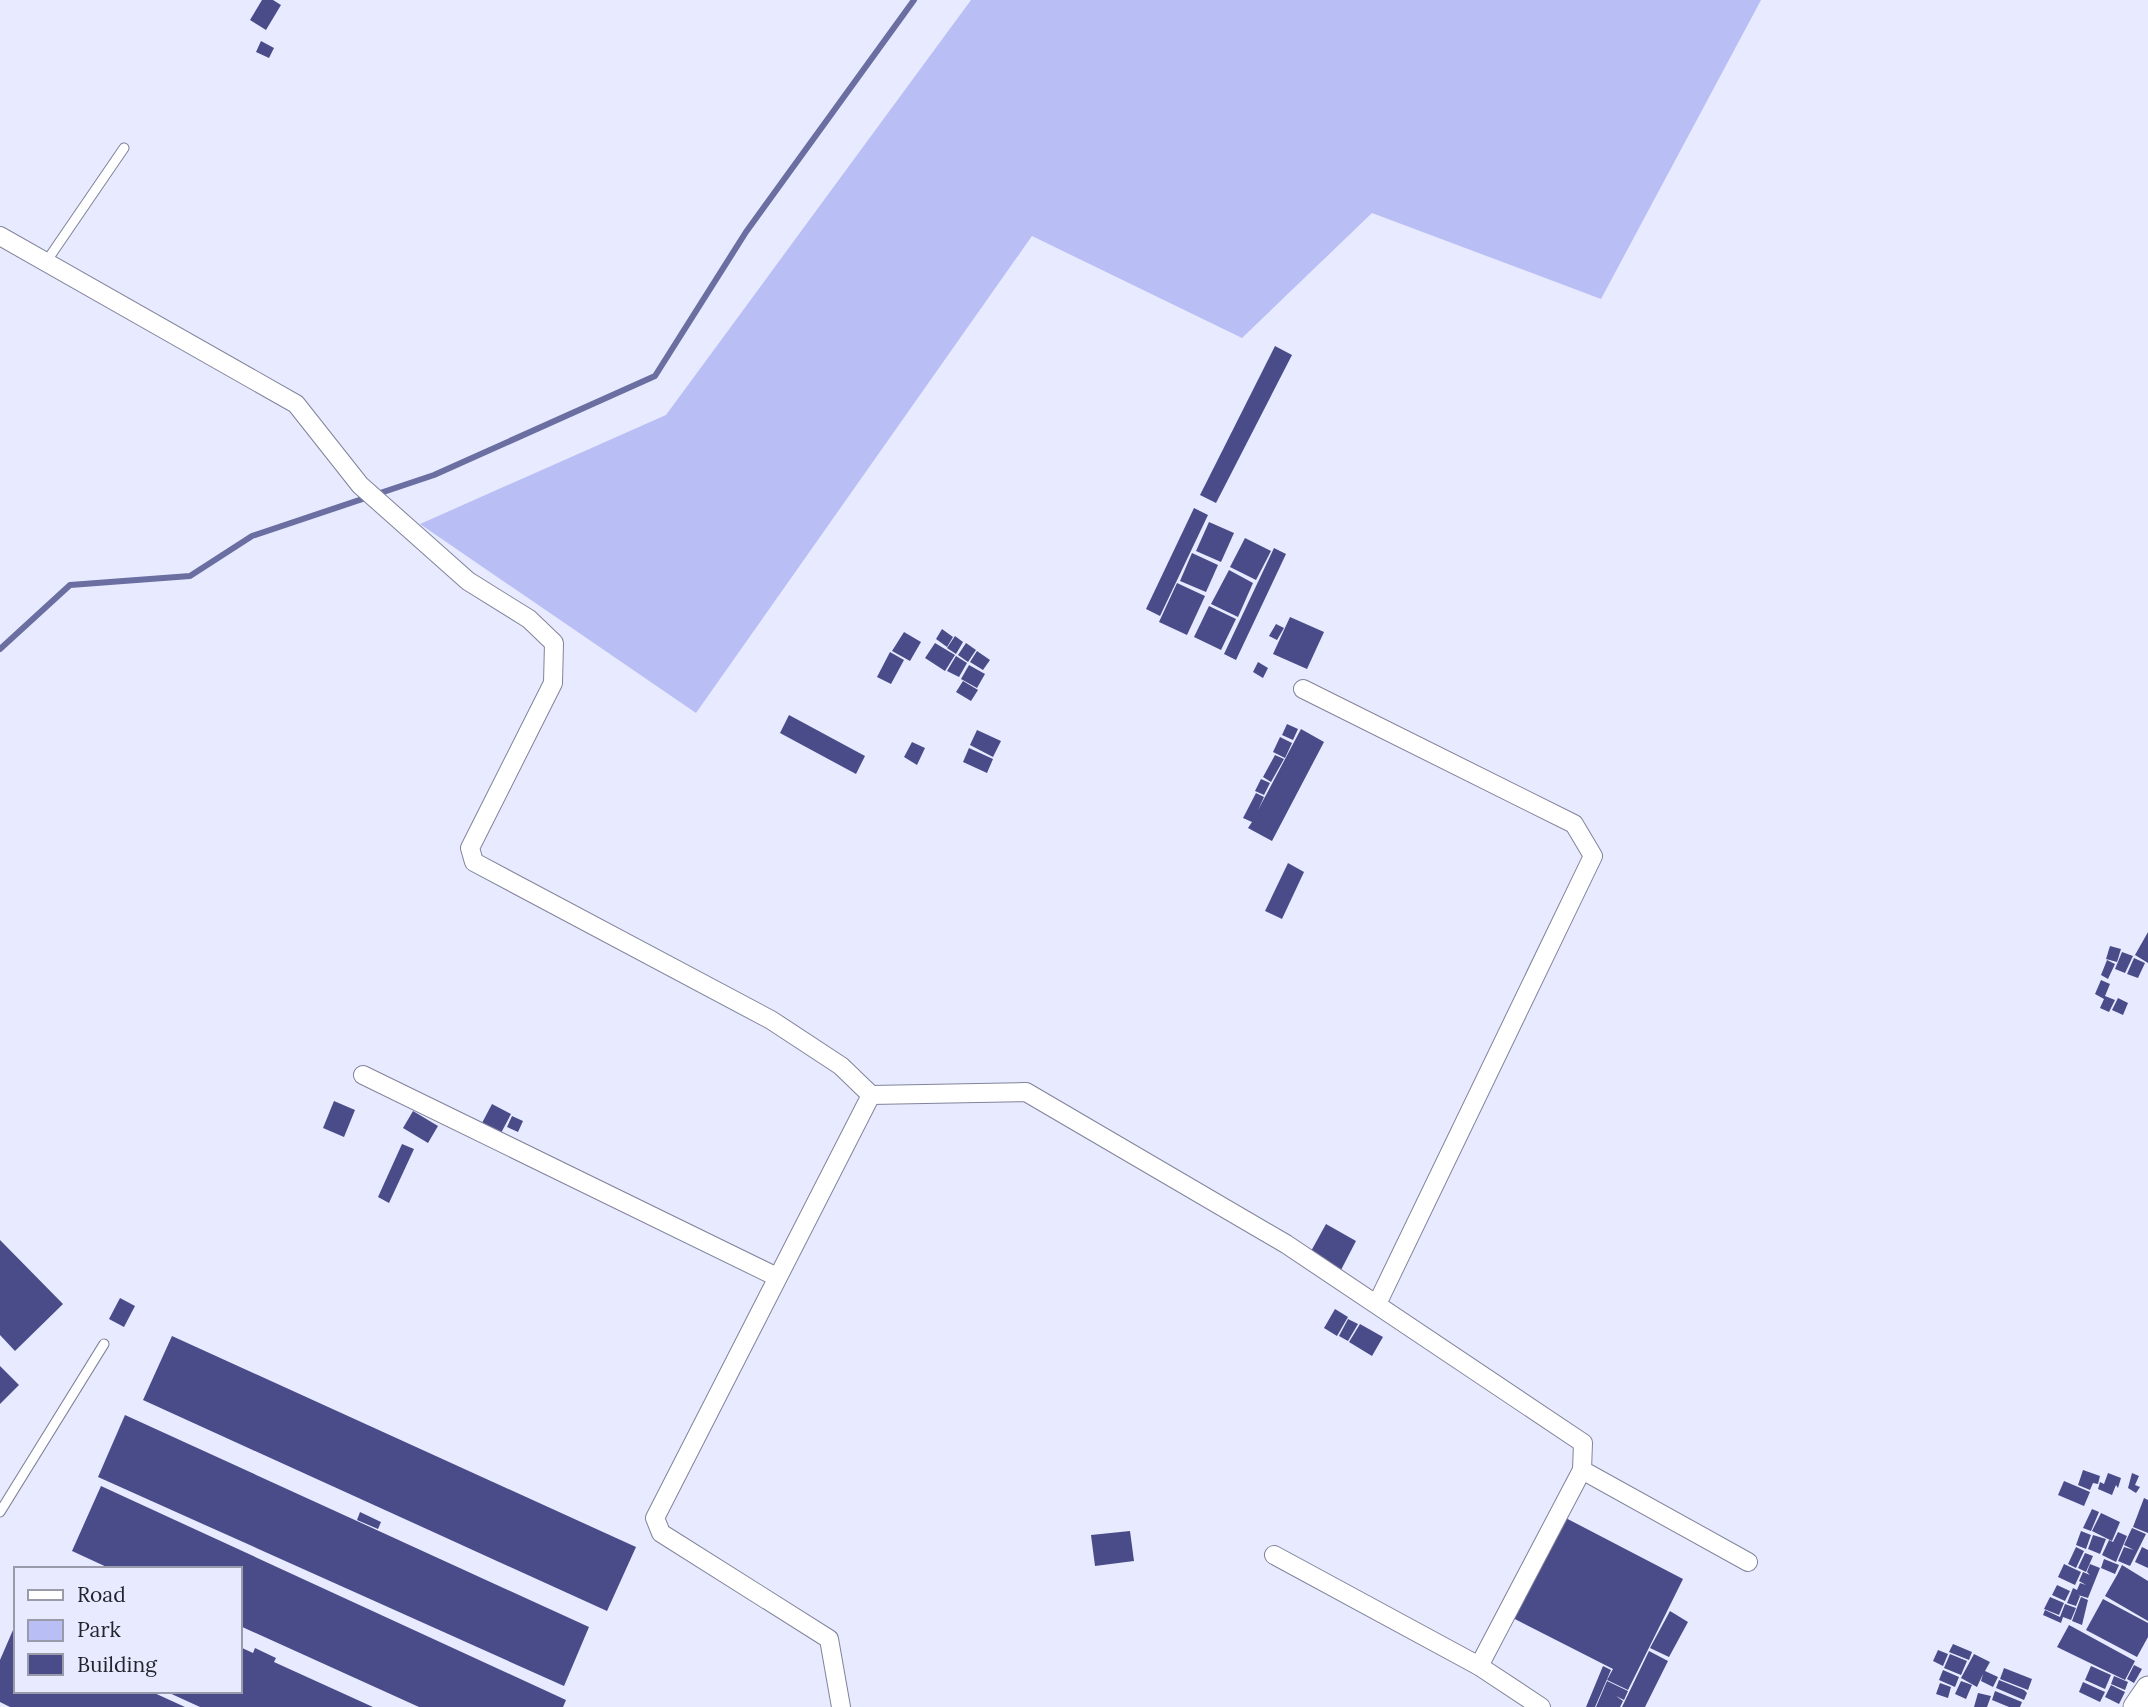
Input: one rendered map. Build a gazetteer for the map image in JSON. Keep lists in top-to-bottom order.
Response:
{
  "legend": ["Road", "Park", "Building"]
}
